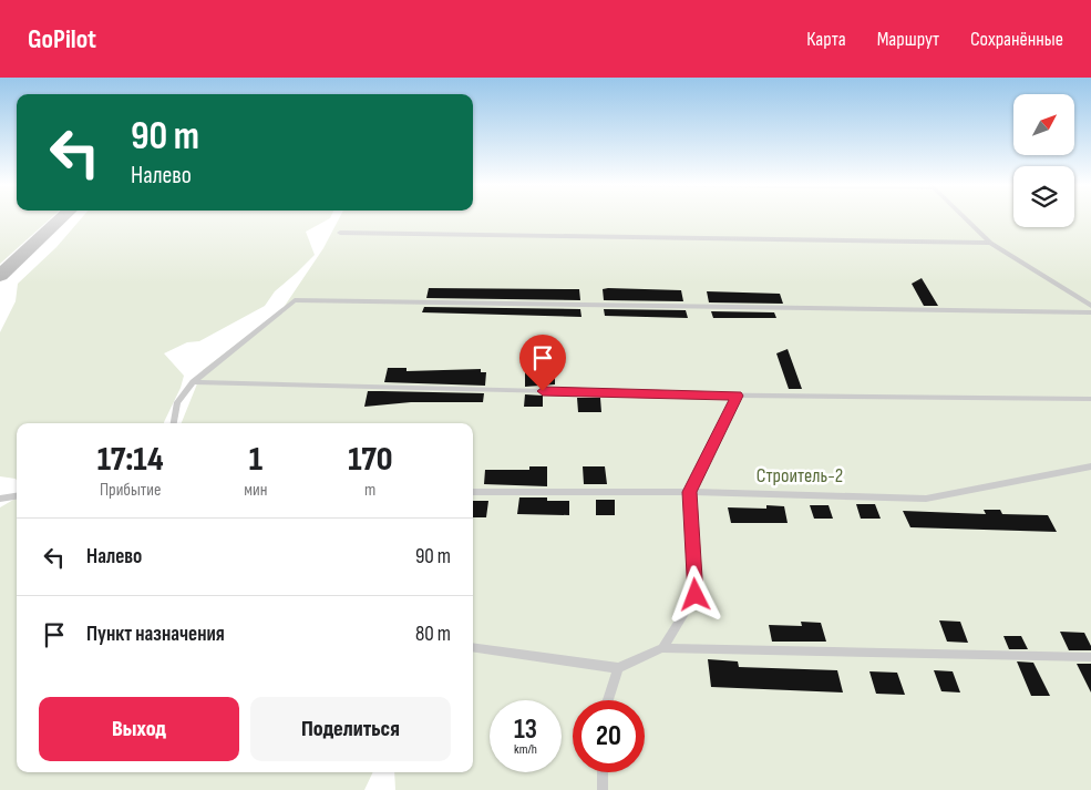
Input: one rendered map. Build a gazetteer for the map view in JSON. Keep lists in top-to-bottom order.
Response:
{
  "parks": ["Строитель-2"],
  "north": "top right",
  "page": {
    "header": "GoPilot",
    "nav": ["Карта", "Маршрут", "Сохранённые"],
    "turn": ["90 m", "Налево"],
    "eta": [
      "17:14",
      "Прибытие",
      "1",
      "мин",
      "170",
      "m"
    ],
    "list": [
      {
        "name": "Налево",
        "value": "90 m"
      },
      {
        "name": "Пункт назначения",
        "value": "80 m"
      }
    ],
    "buttons": ["Выход", "Поделиться"],
    "speed": "13 km/h",
    "limit": "20"
  }
}
